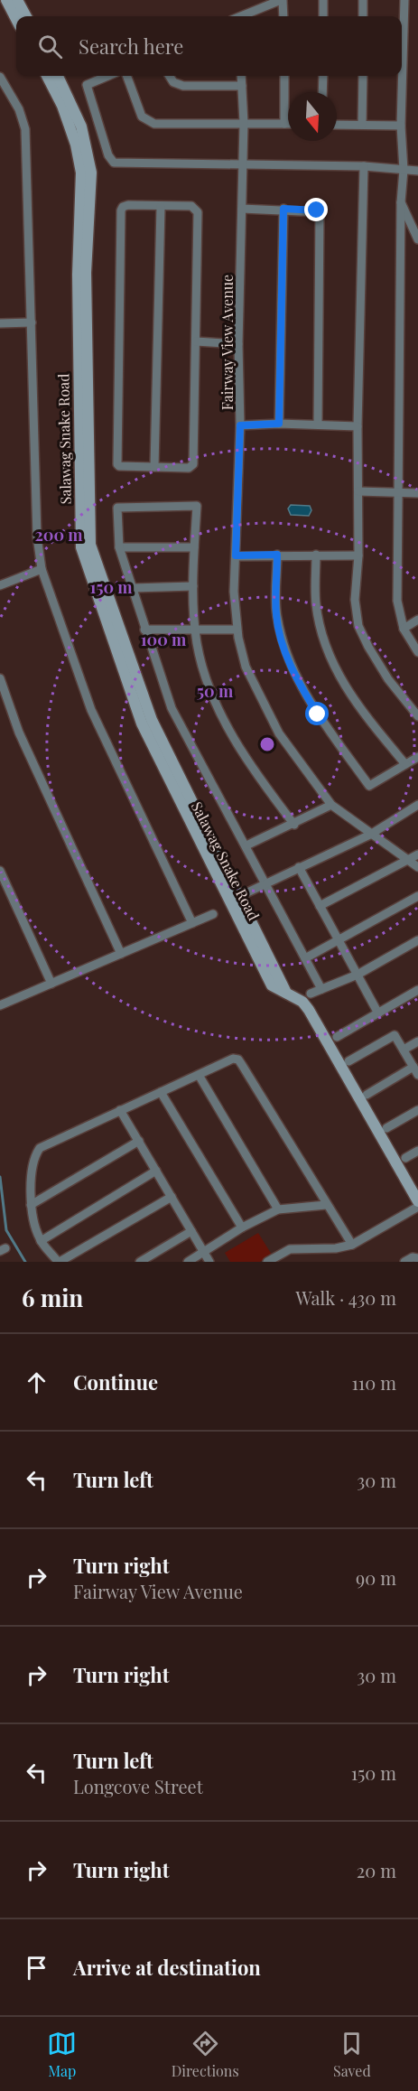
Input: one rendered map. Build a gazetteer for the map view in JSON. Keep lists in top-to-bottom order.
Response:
{
  "streets": {
    "main road": ["Salawag Snake Road"],
    "street": ["Fairway View Avenue"]
  },
  "north": "bottom",
  "page": {
    "search": "Search here",
    "heading": ["6 min", "Walk · 430 m"],
    "list": [
      ["Continue", "110 m"],
      ["Turn left", "30 m"],
      ["Turn right", "Fairway View Avenue", "90 m"],
      ["Turn right", "30 m"],
      ["Turn left", "Longcove Street", "150 m"],
      ["Turn right", "20 m"],
      "Arrive at destination"
    ],
    "nav": ["Map", "Directions", "Saved"]
  },
  "rings": [
    "200 m",
    "150 m",
    "100 m",
    "50 m"
  ]
}
